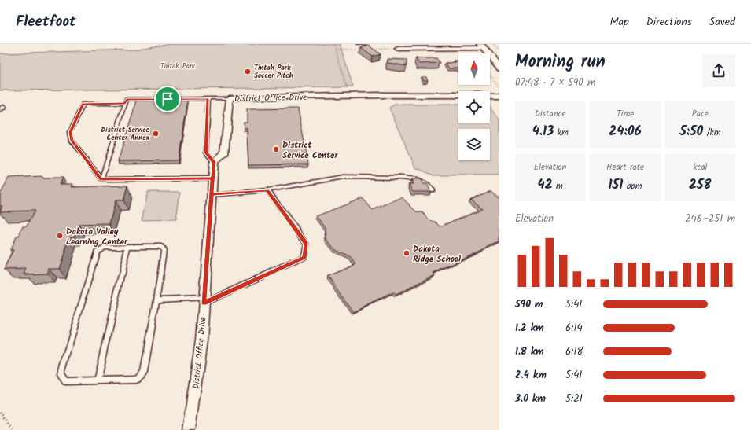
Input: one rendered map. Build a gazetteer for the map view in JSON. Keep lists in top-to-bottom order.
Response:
{
  "streets": {
    "street": ["District Office Drive"]
  },
  "parks": ["Tintah Park"],
  "places": [
    "Tintah Park Soccer Pitch",
    "District Service Center Annex",
    "District Service Center",
    "Dakota Valley Learning Center",
    "Dakota Ridge School"
  ],
  "north": "top",
  "page": {
    "header": "Fleetfoot",
    "nav": ["Map", "Directions", "Saved"],
    "heading": ["Morning run", "07:48 · 7 × 590 m"],
    "stats": [
      ["Distance", "4.13 km"],
      ["Time", "24:06"],
      ["Pace", "5:50 /km"],
      ["Elevation", "42 m"],
      ["Heart rate", "151 bpm"],
      ["kcal", "258"]
    ],
    "chart": ["Elevation", "246–251 m"],
    "list": [
      {
        "name": "590 m",
        "note": "5:41"
      },
      {
        "name": "1.2 km",
        "note": "6:14"
      },
      {
        "name": "1.8 km",
        "note": "6:18"
      },
      {
        "name": "2.4 km",
        "note": "5:41"
      },
      {
        "name": "3.0 km",
        "note": "5:21"
      }
    ]
  }
}
